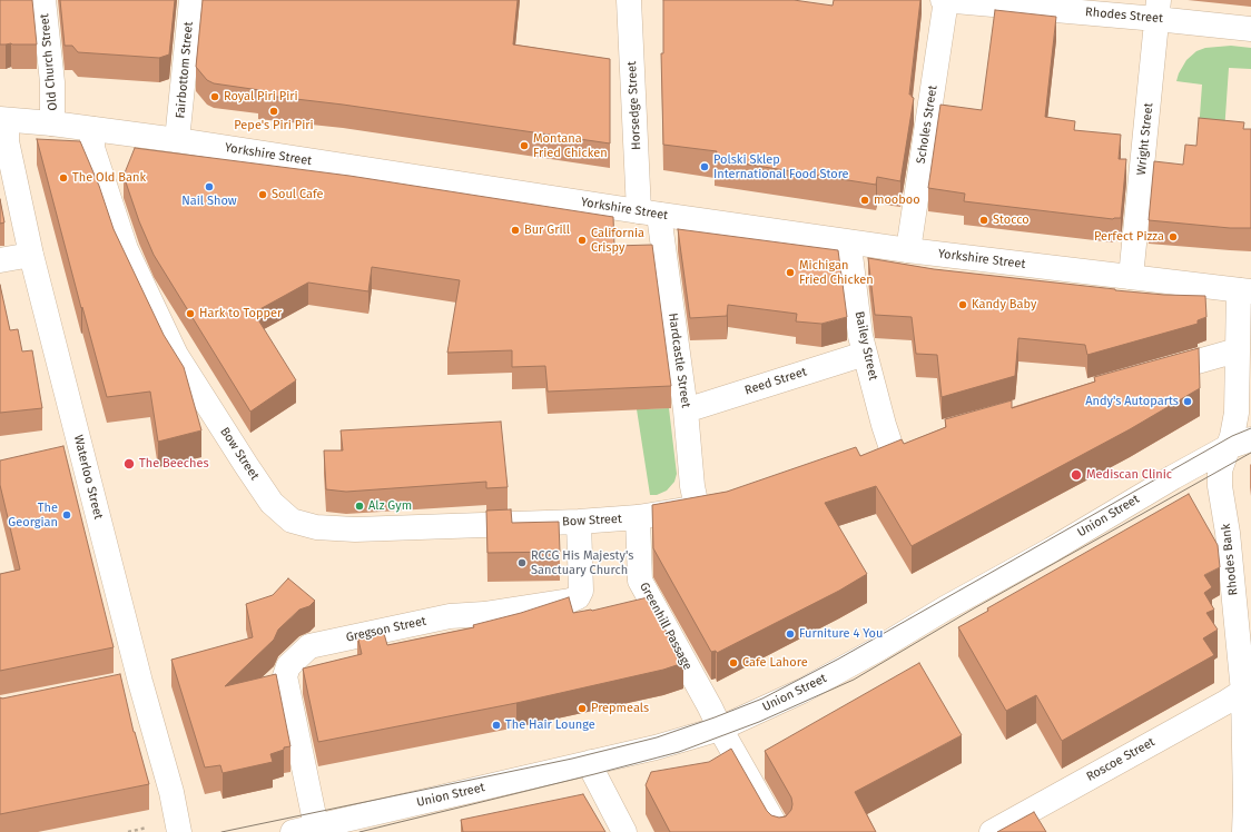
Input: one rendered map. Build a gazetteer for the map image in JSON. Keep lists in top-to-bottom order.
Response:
{
  "streets": {
    "street": [
      "Rhodes Street",
      "Old Church Street",
      "Fairbottom Street",
      "Horsedge Street",
      "Scholes Street",
      "Wright Street",
      "Yorkshire Street",
      "Bailey Street",
      "Hardcastle Street",
      "Reed Street",
      "Bow Street",
      "Waterloo Street",
      "Union Street",
      "Rhodes Bank",
      "Greenhill Passage",
      "Gregson Street",
      "Roscoe Street"
    ]
  },
  "crossings": [
    ["Rhodes Street", "Scholes Street"],
    ["Rhodes Street", "Wright Street"],
    ["Old Church Street", "Yorkshire Street"],
    ["Fairbottom Street", "Yorkshire Street"],
    ["Horsedge Street", "Yorkshire Street"],
    ["Horsedge Street", "Hardcastle Street"],
    ["Scholes Street", "Yorkshire Street"],
    ["Wright Street", "Yorkshire Street"],
    ["Yorkshire Street", "Bailey Street"],
    ["Yorkshire Street", "Hardcastle Street"],
    ["Yorkshire Street", "Bow Street"],
    ["Yorkshire Street", "Waterloo Street"],
    ["Yorkshire Street", "Rhodes Bank"],
    ["Bailey Street", "Reed Street"],
    ["Hardcastle Street", "Reed Street"],
    ["Hardcastle Street", "Bow Street"],
    ["Bow Street", "Greenhill Passage"],
    ["Bow Street", "Gregson Street"],
    ["Union Street", "Rhodes Bank"],
    ["Union Street", "Greenhill Passage"],
    ["Union Street", "Gregson Street"],
    ["Rhodes Bank", "Roscoe Street"]
  ],
  "places": [
    "Royal Piri Piri",
    "Pepe's Piri Piri",
    "Montana Fried Chicken",
    "Polski Sklep International Food Store",
    "The Old Bank",
    "Nail Show",
    "Soul Cafe",
    "mooboo",
    "Stocco",
    "Bur Grill",
    "Perfect Pizza",
    "California Crispy",
    "Michigan Fried Chicken",
    "Kandy Baby",
    "Hark to Topper",
    "Andy's Autoparts",
    "The Beeches",
    "Mediscan Clinic",
    "Alz Gym",
    "The Georgian",
    "RCCG His Majesty's Sanctuary Church",
    "Furniture 4 You",
    "Cafe Lahore",
    "Prepmeals",
    "The Hair Lounge"
  ]
}
